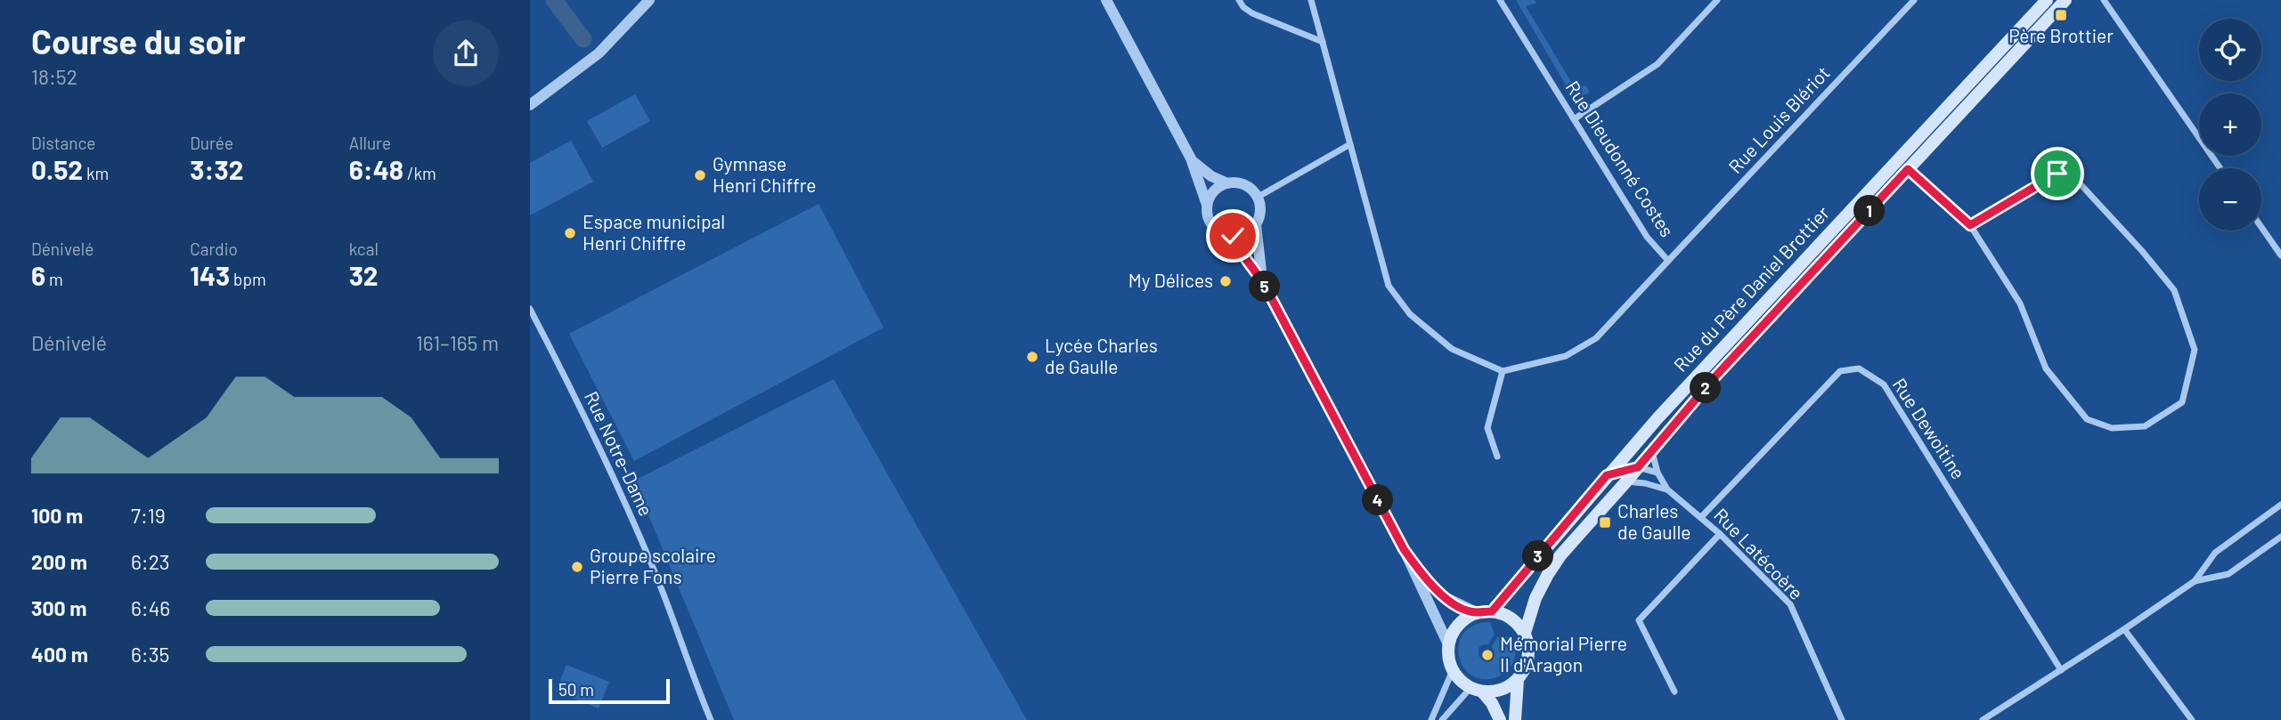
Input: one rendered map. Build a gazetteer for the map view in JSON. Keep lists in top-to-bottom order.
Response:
{
  "streets": {
    "main road": ["Rue du Père Daniel Brottier"],
    "street": [
      "Rue Louis Blériot",
      "Rue Dieudonné Costes",
      "Rue Dewoitine",
      "Rue Notre-Dame",
      "Rue Latécoère"
    ]
  },
  "crossings": [
    ["Rue Louis Blériot", "Rue Dieudonné Costes"],
    ["Rue du Père Daniel Brottier", "Rue Latécoère"],
    ["Rue Dewoitine", "Rue Latécoère"]
  ],
  "places": {
    "transit": ["Père Brottier", "Charles de Gaulle"],
    "other": [
      "Gymnase Henri Chiffre",
      "Espace municipal Henri Chiffre",
      "My Délices",
      "Lycée Charles de Gaulle",
      "Groupe scolaire Pierre Fons",
      "Mémorial Pierre II d'Aragon"
    ]
  },
  "scale_bar": "50 m",
  "page": {
    "heading": ["Course du soir", "18:52"],
    "map_buttons": ["+", "−"],
    "stats": [
      ["Distance", "0.52 km"],
      ["Durée", "3:32"],
      ["Allure", "6:48 /km"],
      ["Dénivelé", "6 m"],
      ["Cardio", "143 bpm"],
      ["kcal", "32"]
    ],
    "pins": [
      "1",
      "5",
      "2",
      "4",
      "3"
    ],
    "chart": ["Dénivelé", "161–165 m"],
    "list": [
      {
        "name": "100 m",
        "note": "7:19"
      },
      {
        "name": "200 m",
        "note": "6:23"
      },
      {
        "name": "300 m",
        "note": "6:46"
      },
      {
        "name": "400 m",
        "note": "6:35"
      }
    ],
    "scale": "50 m"
  }
}
